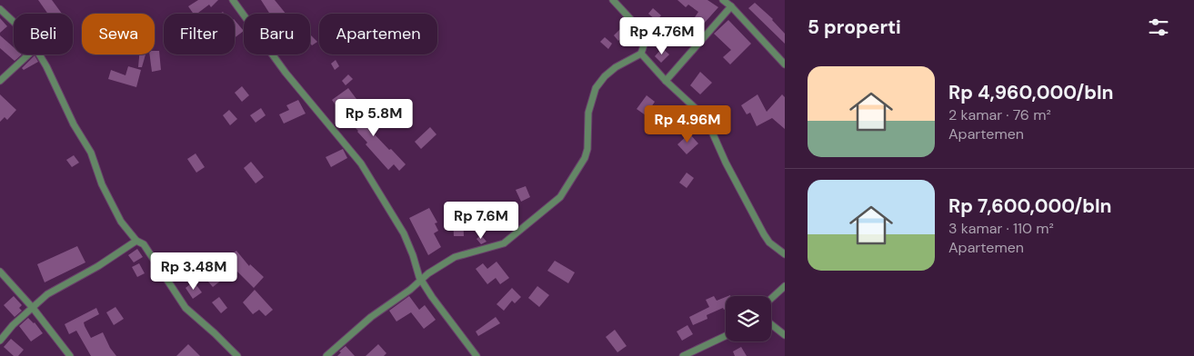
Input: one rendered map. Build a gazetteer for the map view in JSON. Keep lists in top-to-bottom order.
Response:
{
  "page": {
    "heading": "5 properti",
    "chip": [
      "Beli",
      "Sewa",
      "Filter",
      "Baru",
      "Apartemen"
    ],
    "price": [
      "Rp 4.76M",
      "Rp 5.8M",
      "Rp 4.96M",
      "Rp 7.6M",
      "Rp 3.48M"
    ],
    "list": [
      {
        "name": "Rp 4,960,000/bln",
        "note": "2 kamar · 76 m² · Apartemen"
      },
      {
        "name": "Rp 7,600,000/bln",
        "note": "3 kamar · 110 m² · Apartemen"
      }
    ]
  }
}
